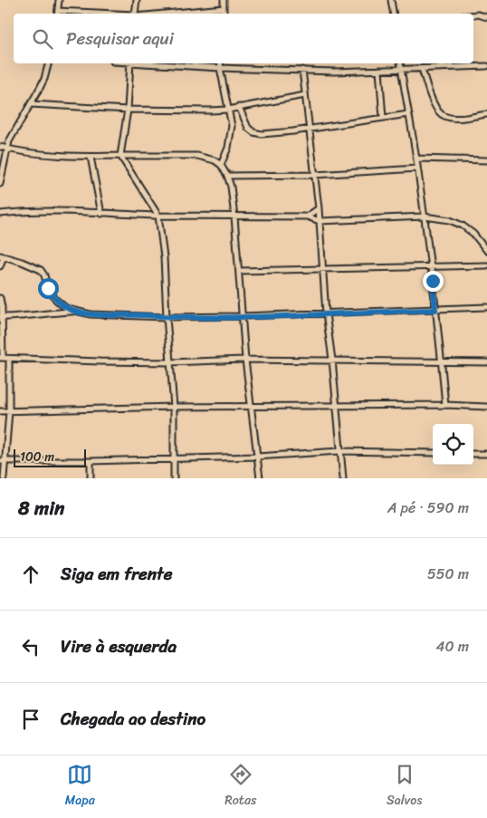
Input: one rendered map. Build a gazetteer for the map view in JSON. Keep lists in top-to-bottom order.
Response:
{
  "scale_bar": "100 m",
  "page": {
    "search": "Pesquisar aqui",
    "scale": "100 m",
    "heading": ["8 min", "A pé · 590 m"],
    "list": [
      ["Siga em frente", "550 m"],
      ["Vire à esquerda", "40 m"],
      "Chegada ao destino"
    ],
    "nav": ["Mapa", "Rotas", "Salvos"]
  }
}
